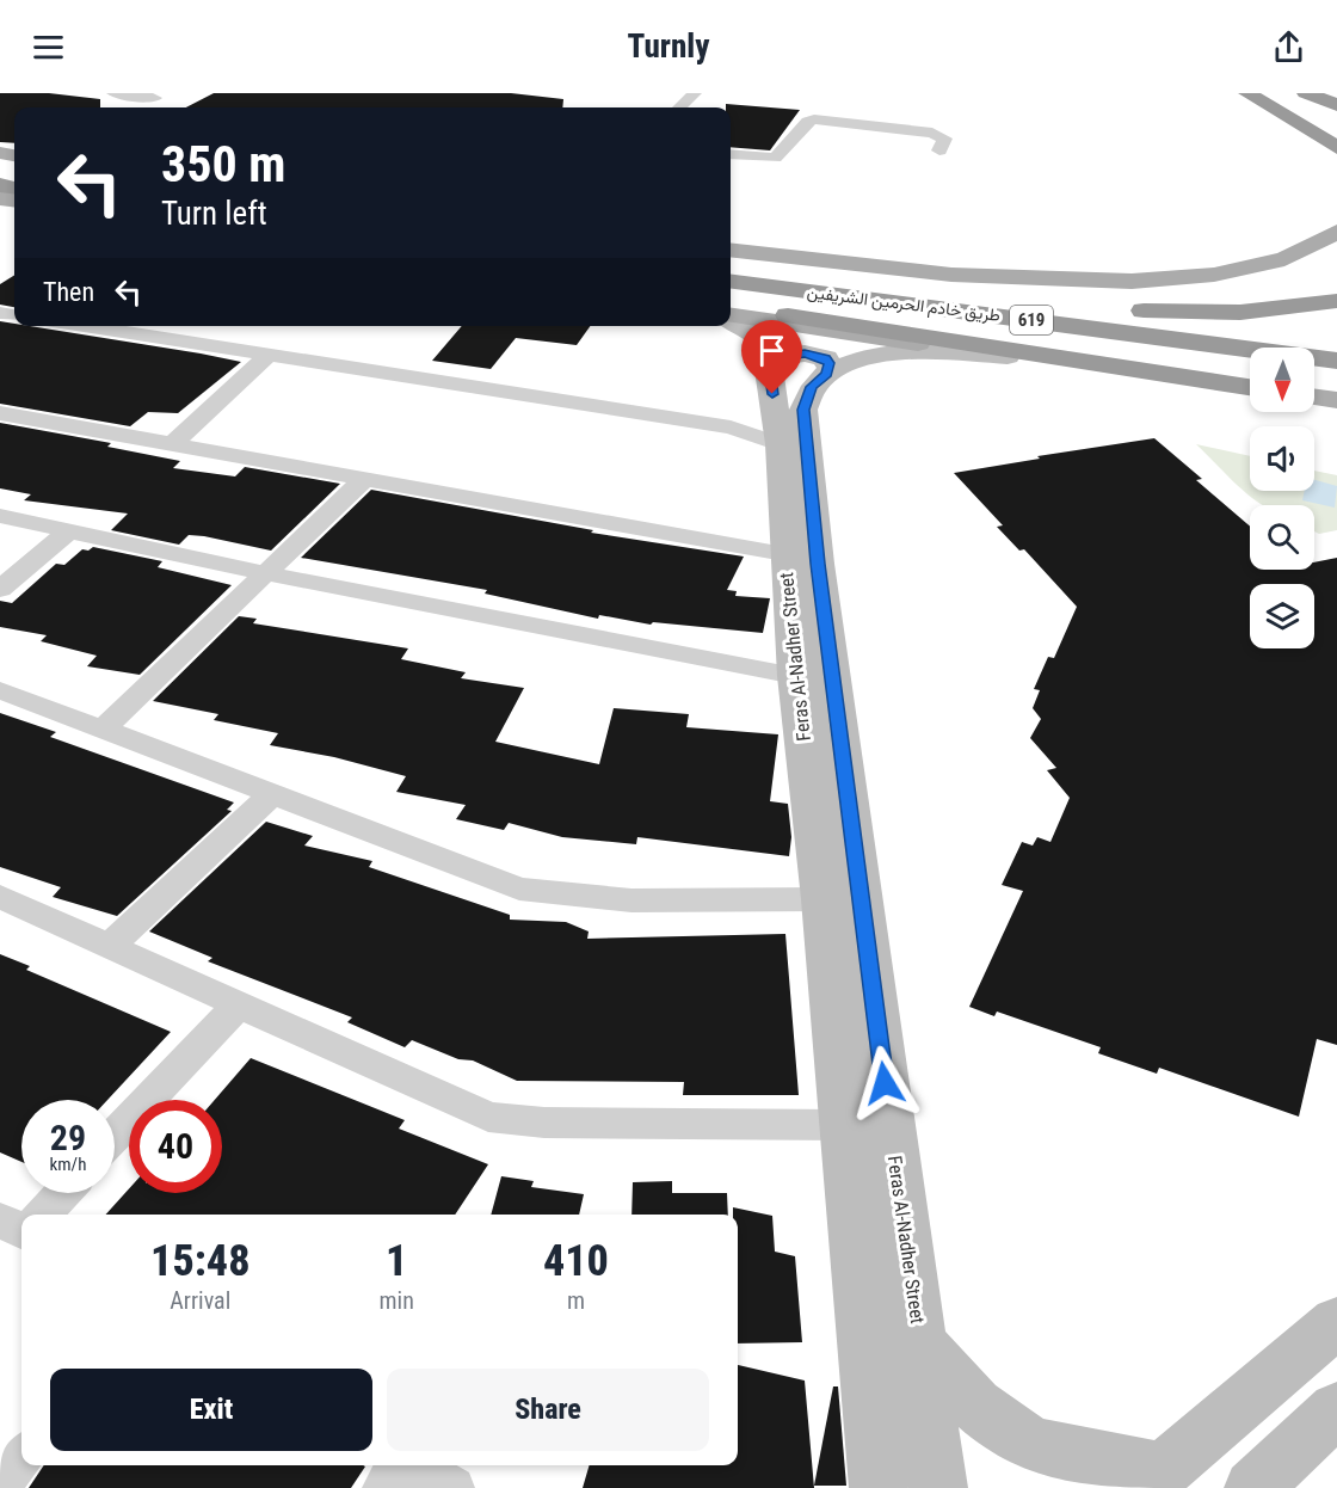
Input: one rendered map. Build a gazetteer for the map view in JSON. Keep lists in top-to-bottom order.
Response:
{
  "streets": {
    "highway": ["طريق خادم الحرمين الشريفين", "619"],
    "street": ["Feras Al-Nadher Street"]
  },
  "north": "bottom",
  "page": {
    "header": "Turnly",
    "turn": ["350 m", "Turn left"],
    "then": "Then",
    "speed": "29 km/h",
    "limit": "40",
    "eta": [
      "15:48",
      "Arrival",
      "1",
      "min",
      "410",
      "m"
    ],
    "buttons": ["Exit", "Share"]
  }
}
